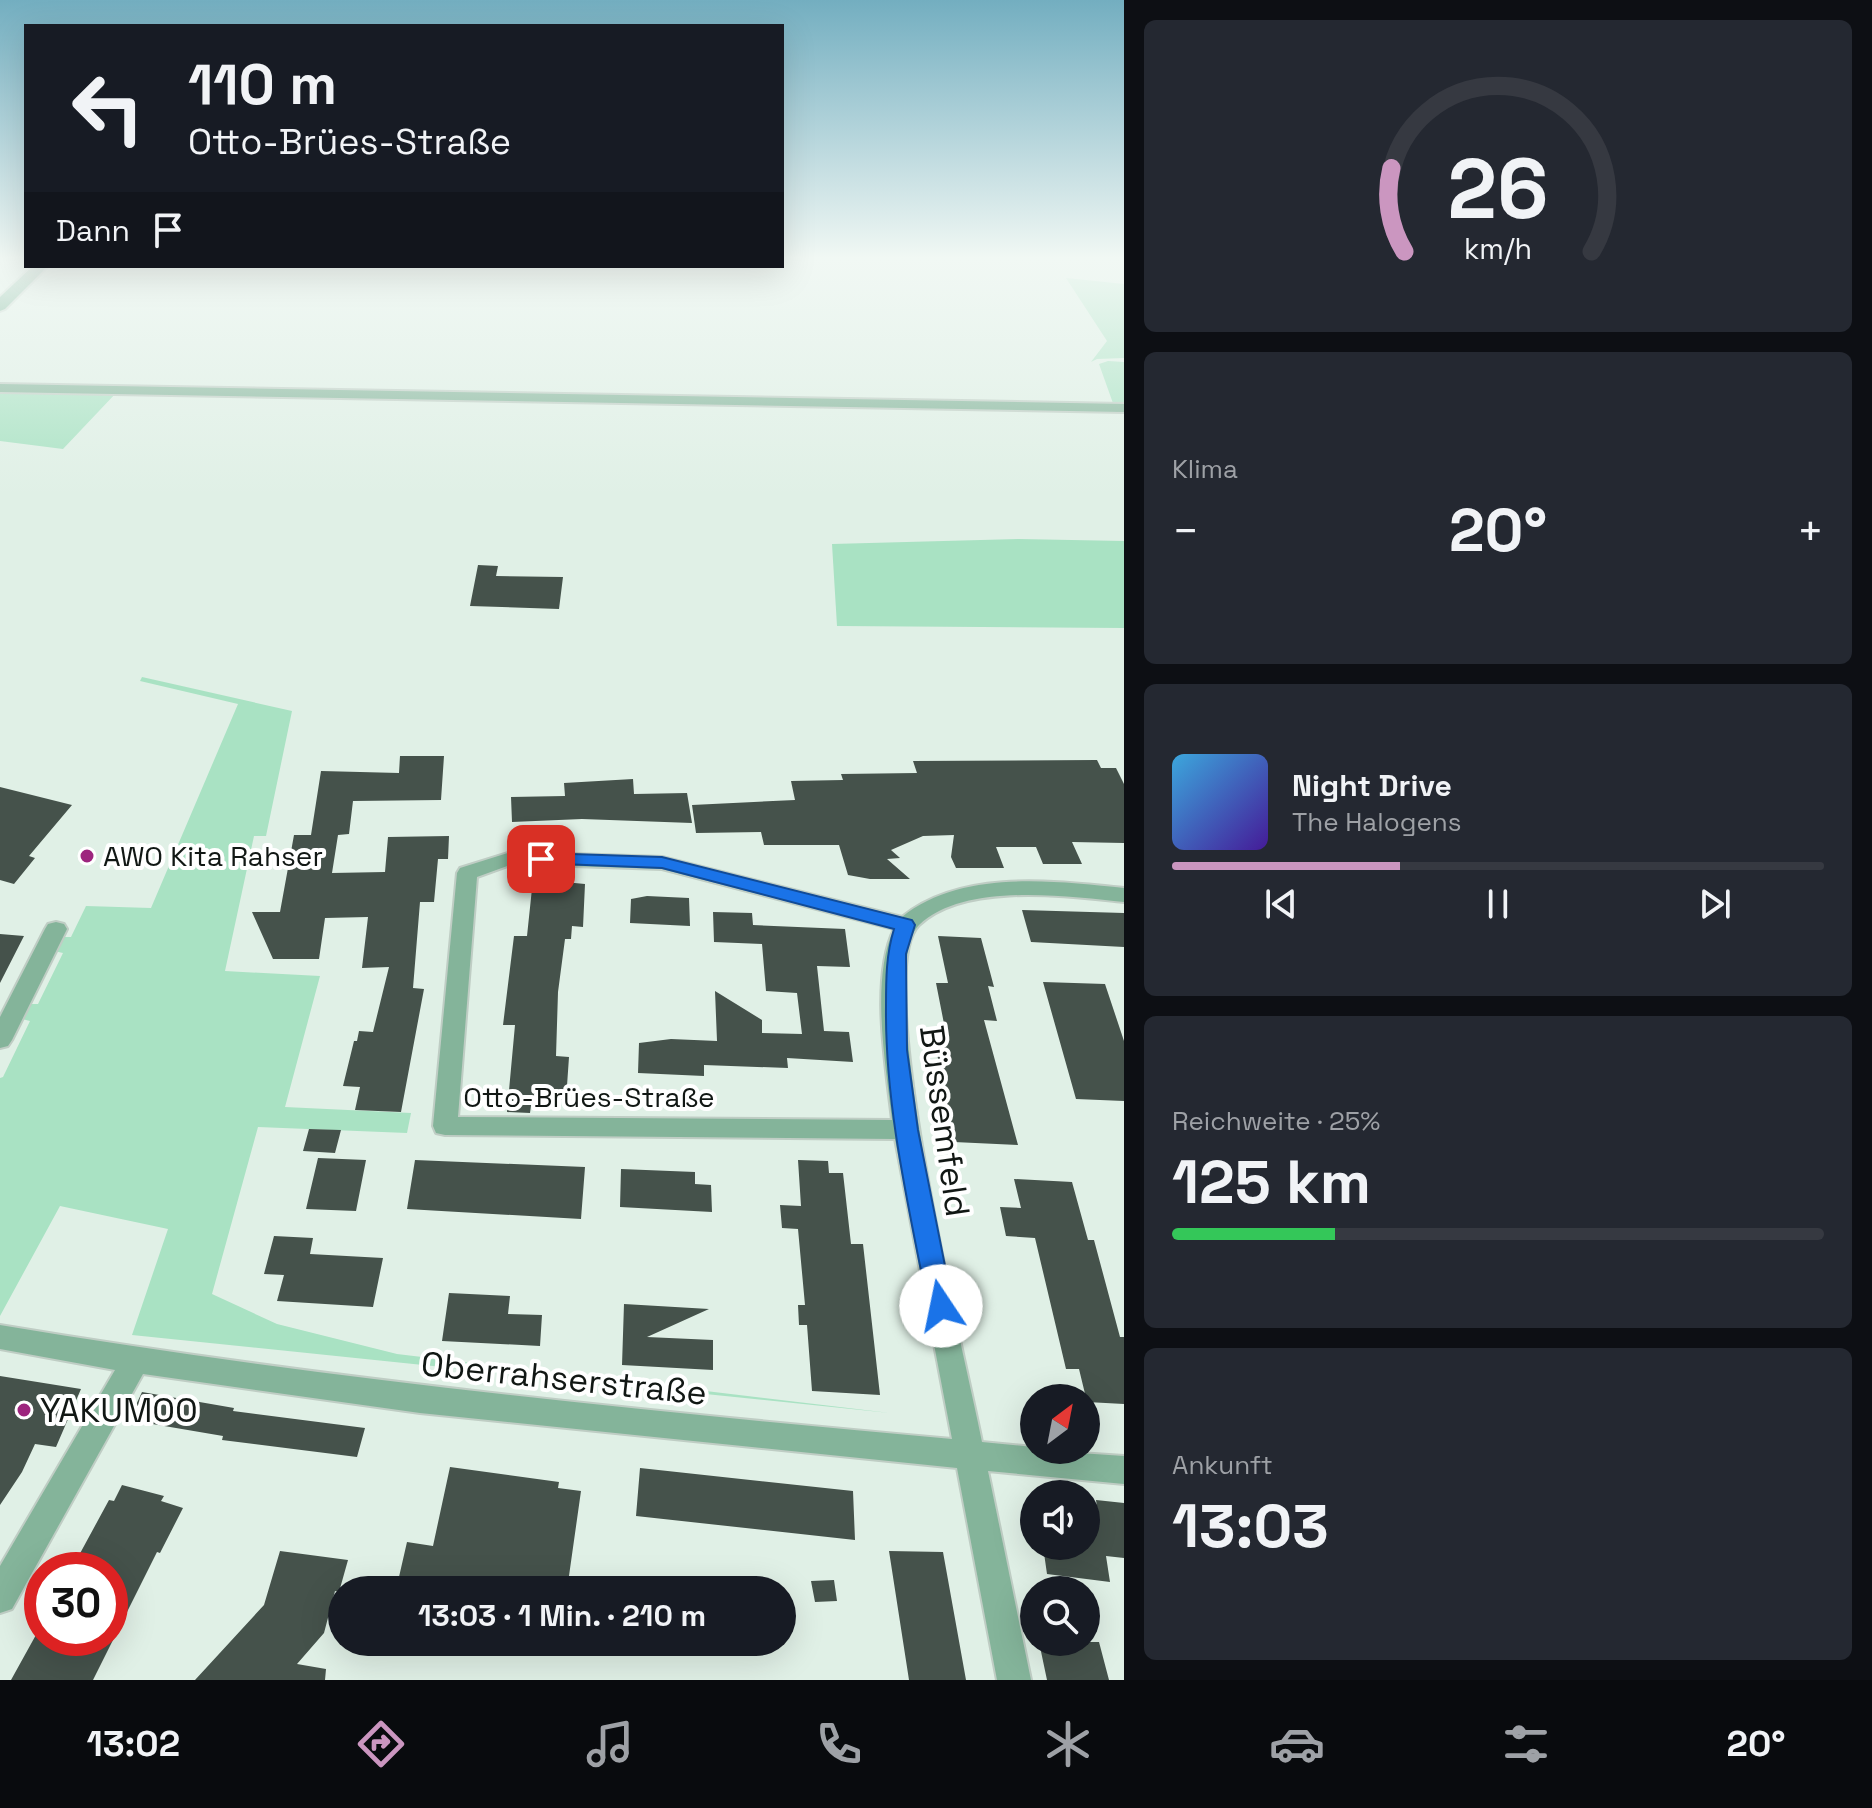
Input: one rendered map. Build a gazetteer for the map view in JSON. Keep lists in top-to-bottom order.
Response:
{
  "streets": {
    "street": ["Otto-Brües-Straße", "Büssemfeld", "Oberrahserstraße"]
  },
  "crossings": [
    ["Otto-Brües-Straße", "Büssemfeld"],
    ["Büssemfeld", "Oberrahserstraße"]
  ],
  "places": ["AWO Kita Rahser", "YAKUMOO"],
  "north": "top right",
  "page": {
    "turn": ["110 m", "Otto-Brües-Straße"],
    "then": "Dann",
    "tile": [
      "Klima",
      ["Reichweite · 25%", "125 km"],
      ["Ankunft", "13:03"]
    ],
    "heat": ["−", "20°", "+"],
    "song": ["Night Drive", "The Halogens"],
    "limit": "30",
    "trip": "13:03 · 1 Min. · 210 m",
    "tabs": ["13:02", "20°"],
    "gauge": ["26", "km/h"]
  }
}
